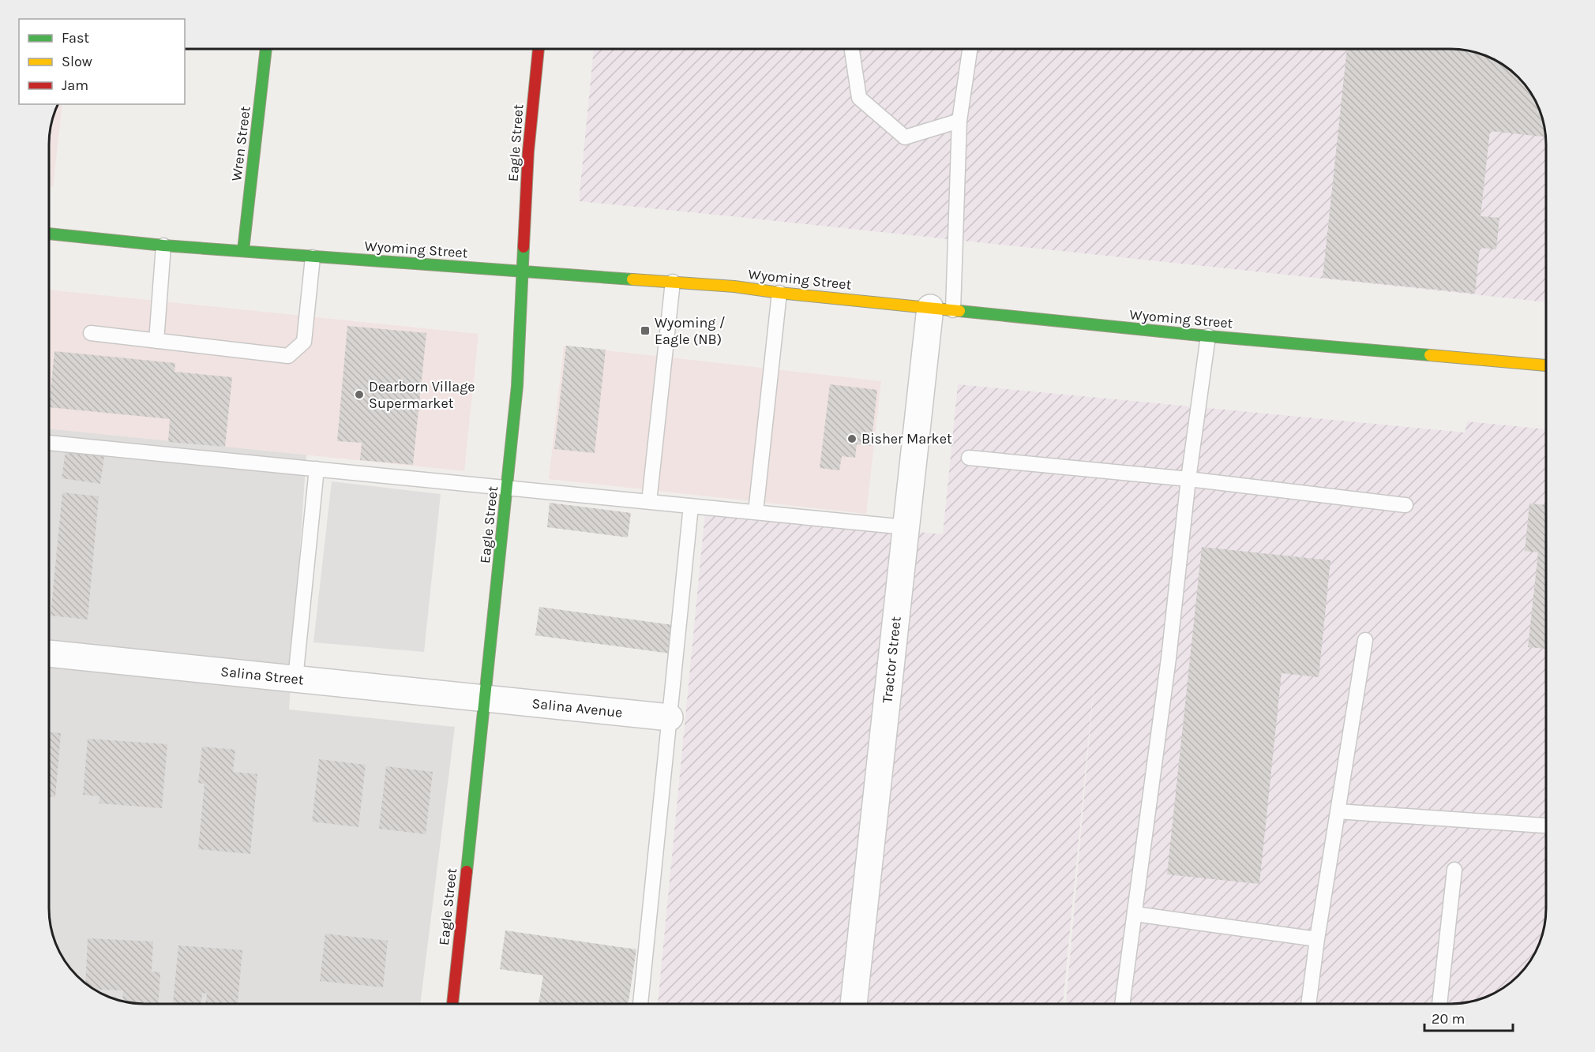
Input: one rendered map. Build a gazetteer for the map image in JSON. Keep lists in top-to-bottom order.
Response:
{
  "streets": {
    "main road": ["Eagle Street", "Wren Street", "Wyoming Street"],
    "street": ["Tractor Street", "Salina Street", "Salina Avenue"]
  },
  "crossings": [
    ["Eagle Street", "Wyoming Street"],
    ["Eagle Street", "Salina Street"],
    ["Eagle Street", "Salina Avenue"],
    ["Wren Street", "Wyoming Street"],
    ["Wyoming Street", "Tractor Street"],
    ["Salina Street", "Salina Avenue"]
  ],
  "places": {
    "transit": ["Wyoming / Eagle (NB)"],
    "other": ["Dearborn Village Supermarket", "Bisher Market"]
  },
  "legend": ["Fast", "Slow", "Jam"],
  "scale_bar": "20 m"
}
